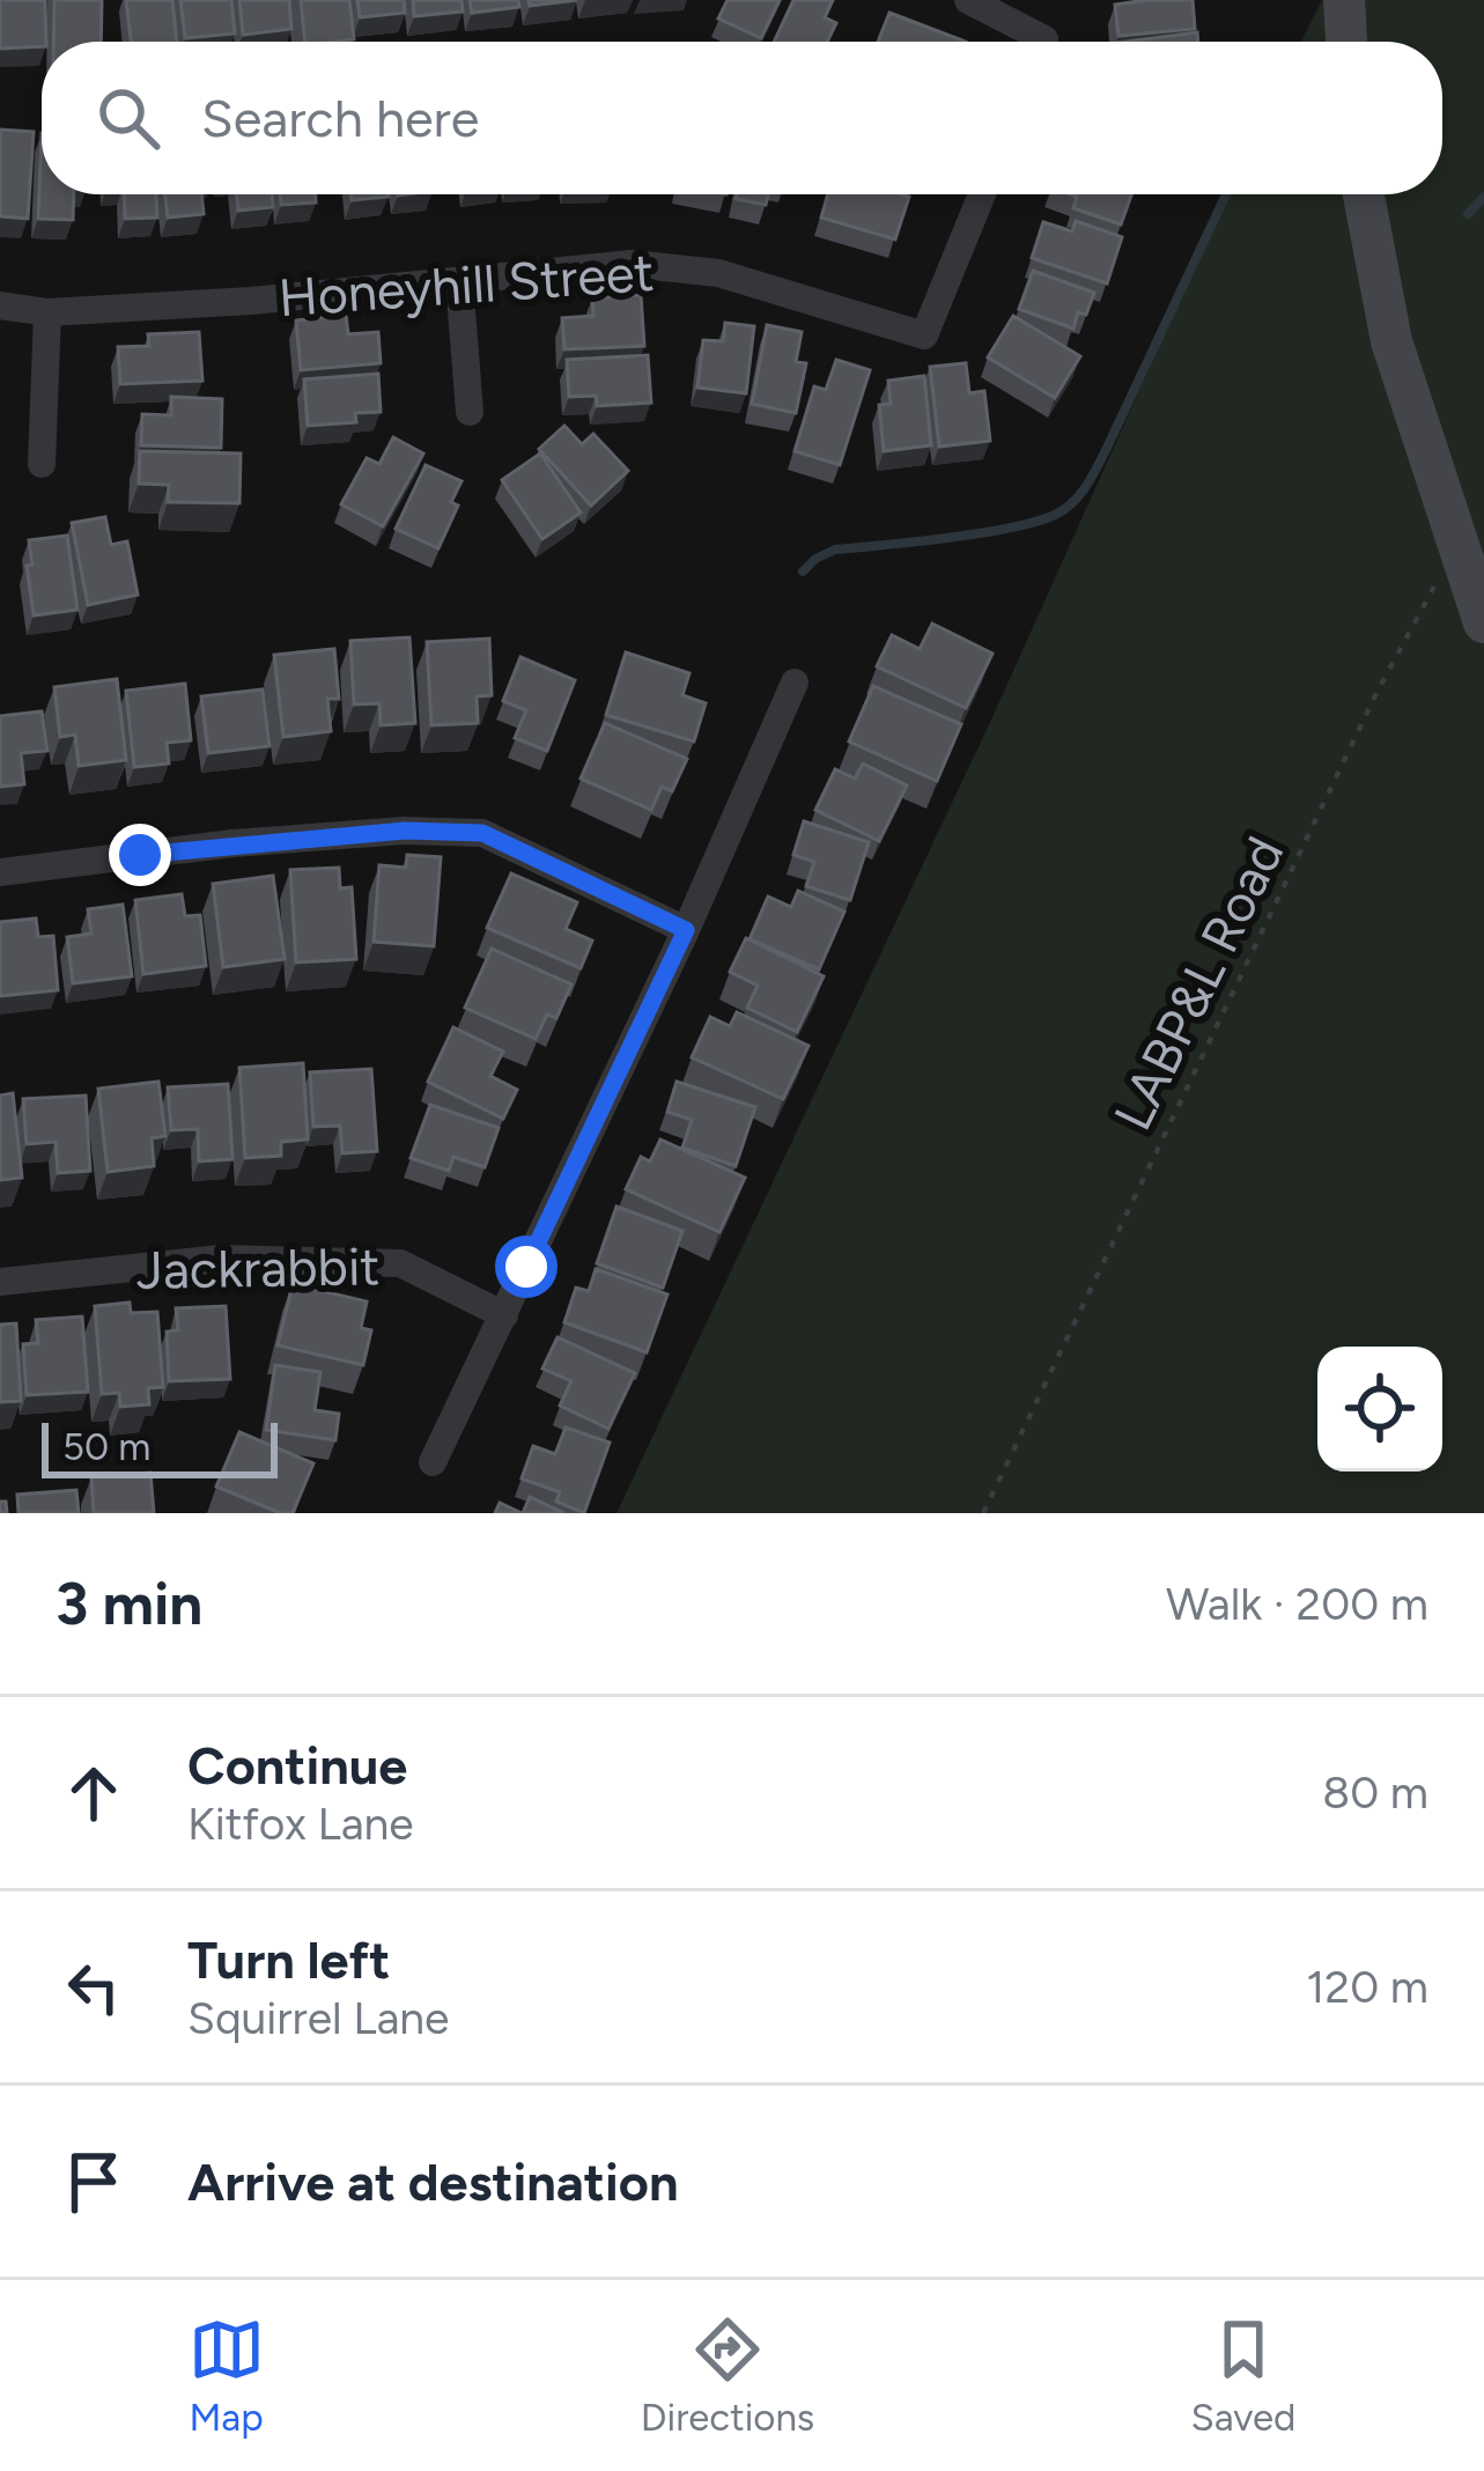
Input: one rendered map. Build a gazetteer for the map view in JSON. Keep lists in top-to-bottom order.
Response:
{
  "streets": {
    "street": ["Honeyhill Street", "Jackrabbit"],
    "path": ["LABP&L Road"]
  },
  "scale_bar": "50 m",
  "page": {
    "search": "Search here",
    "scale": "50 m",
    "heading": ["3 min", "Walk · 200 m"],
    "list": [
      ["Continue", "Kitfox Lane", "80 m"],
      ["Turn left", "Squirrel Lane", "120 m"],
      "Arrive at destination"
    ],
    "nav": ["Map", "Directions", "Saved"]
  }
}
